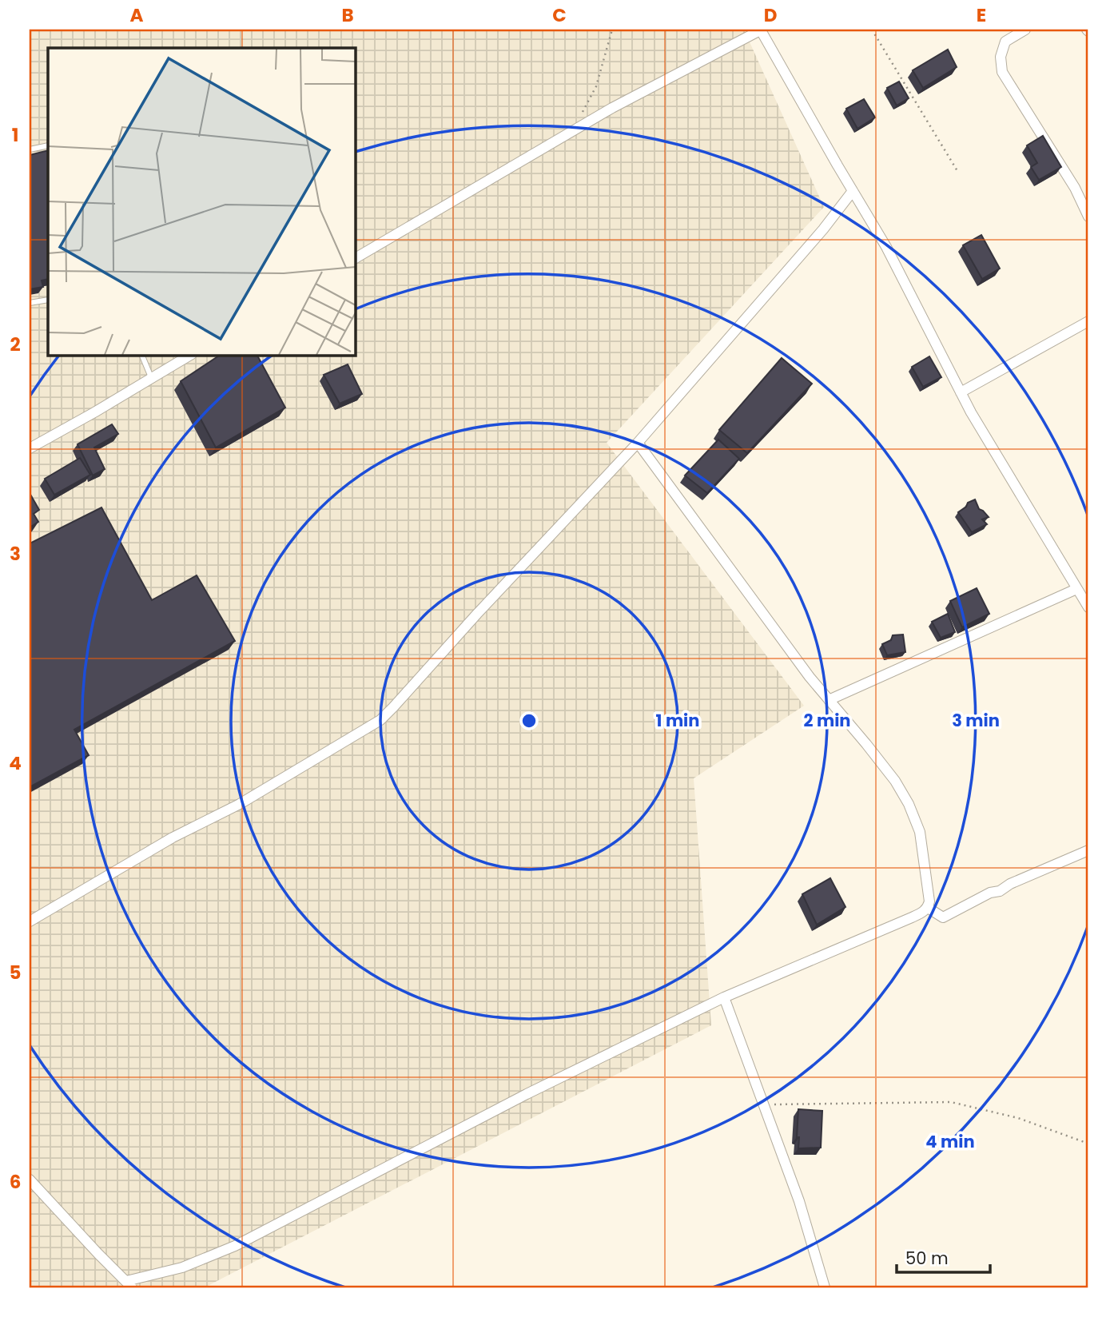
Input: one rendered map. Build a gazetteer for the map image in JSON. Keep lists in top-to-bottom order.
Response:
{
  "scale_bar": "50 m",
  "grid": {
    "columns": [
      "A",
      "B",
      "C",
      "D",
      "E"
    ],
    "rows": [
      "1",
      "2",
      "3",
      "4",
      "5",
      "6"
    ]
  },
  "rings": [
    "1 min",
    "2 min",
    "3 min",
    "4 min"
  ]
}
